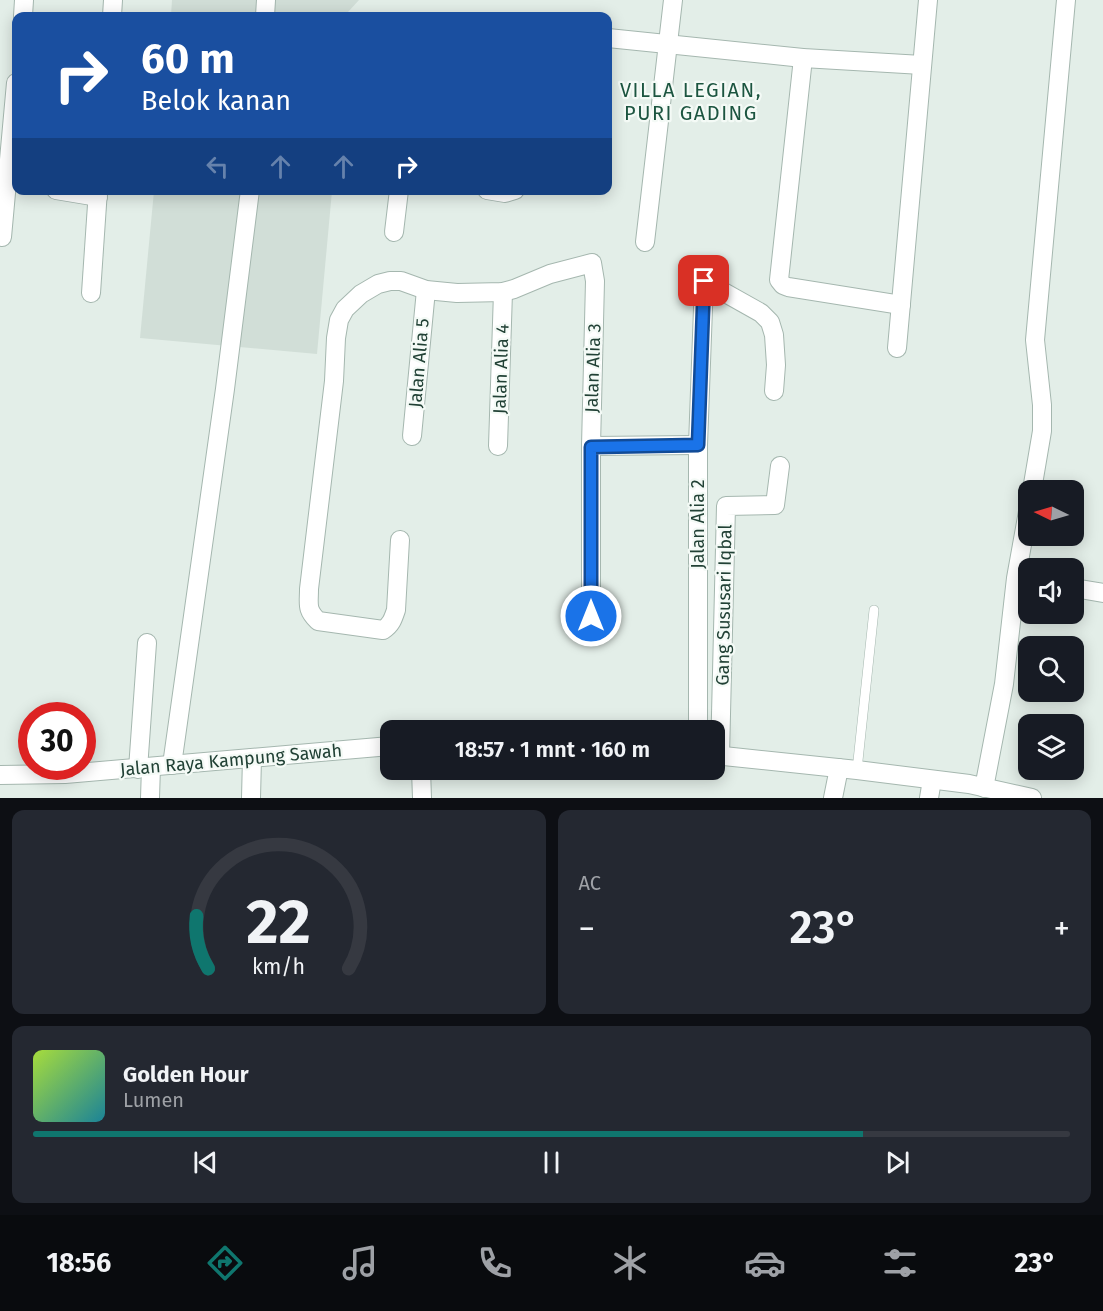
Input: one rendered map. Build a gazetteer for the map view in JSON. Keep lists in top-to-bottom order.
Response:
{
  "streets": {
    "street": [
      "Jalan Alia 5",
      "Jalan Alia 3",
      "Jalan Alia 4",
      "Jalan Alia 2",
      "Gang Sususari Iqbal",
      "Jalan Raya Kampung Sawah"
    ]
  },
  "crossings": [
    ["Jalan Alia 3", "Jalan Alia 4"]
  ],
  "districts": ["VILLA LEGIAN, PURI GADING"],
  "north": "left",
  "page": {
    "turn": ["60 m", "Belok kanan"],
    "limit": "30",
    "trip": "18:57 · 1 mnt · 160 m",
    "tile": "AC",
    "heat": ["−", "23°", "+"],
    "song": ["Golden Hour", "Lumen"],
    "tabs": ["18:56", "23°"],
    "gauge": ["22", "km/h"]
  }
}
